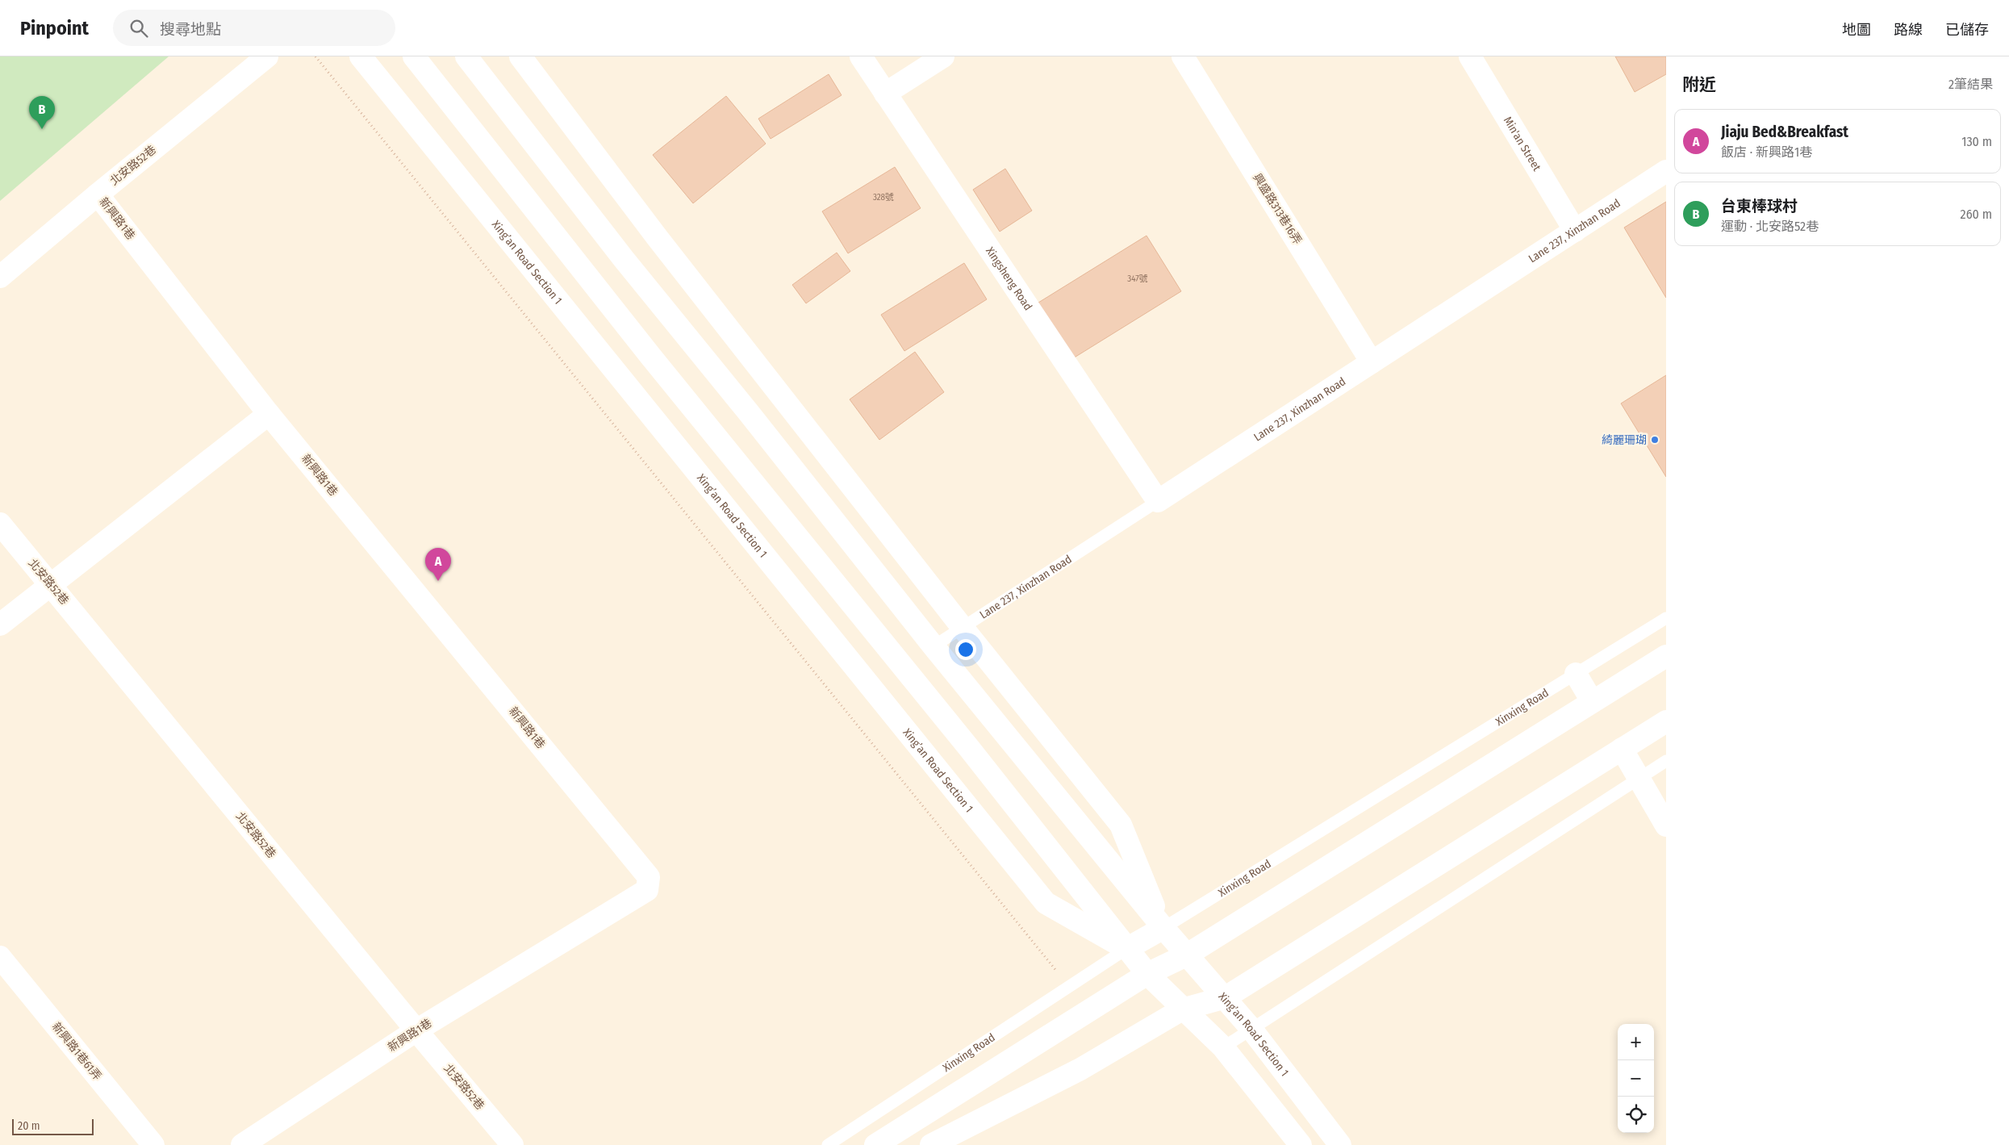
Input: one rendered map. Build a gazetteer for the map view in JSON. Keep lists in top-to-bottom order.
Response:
{
  "streets": {
    "street": [
      "Min'an Street",
      "北安路52巷",
      "興盛路313巷16弄",
      "新興路1巷",
      "Lane 237, Xinzhan Road",
      "Xing’an Road Section 1",
      "Xingsheng Road",
      "Xinxing Road",
      "新興路1巷61弄"
    ]
  },
  "crossings": [
    ["Min'an Street", "Lane 237, Xinzhan Road"],
    ["北安路52巷", "新興路1巷"],
    ["興盛路313巷16弄", "Lane 237, Xinzhan Road"],
    ["Lane 237, Xinzhan Road", "Xing’an Road Section 1"],
    ["Lane 237, Xinzhan Road", "Xingsheng Road"],
    ["Xing’an Road Section 1", "Xinxing Road"]
  ],
  "places": ["綺麗珊瑚"],
  "house_numbers": ["328號", "347號"],
  "scale_bar": "20 m",
  "page": {
    "header": "Pinpoint",
    "search": "搜尋地點",
    "nav": ["地圖", "路線", "已儲存"],
    "heading": ["附近", "2筆結果"],
    "pins": ["B", "A"],
    "list": [
      {
        "mark": "A",
        "name": "Jiaju Bed&Breakfast",
        "note": "飯店 · 新興路1巷",
        "value": "130 m"
      },
      {
        "mark": "B",
        "name": "台東棒球村",
        "note": "運動 · 北安路52巷",
        "value": "260 m"
      }
    ],
    "map_buttons": ["+", "−"],
    "scale": "20 m"
  }
}
